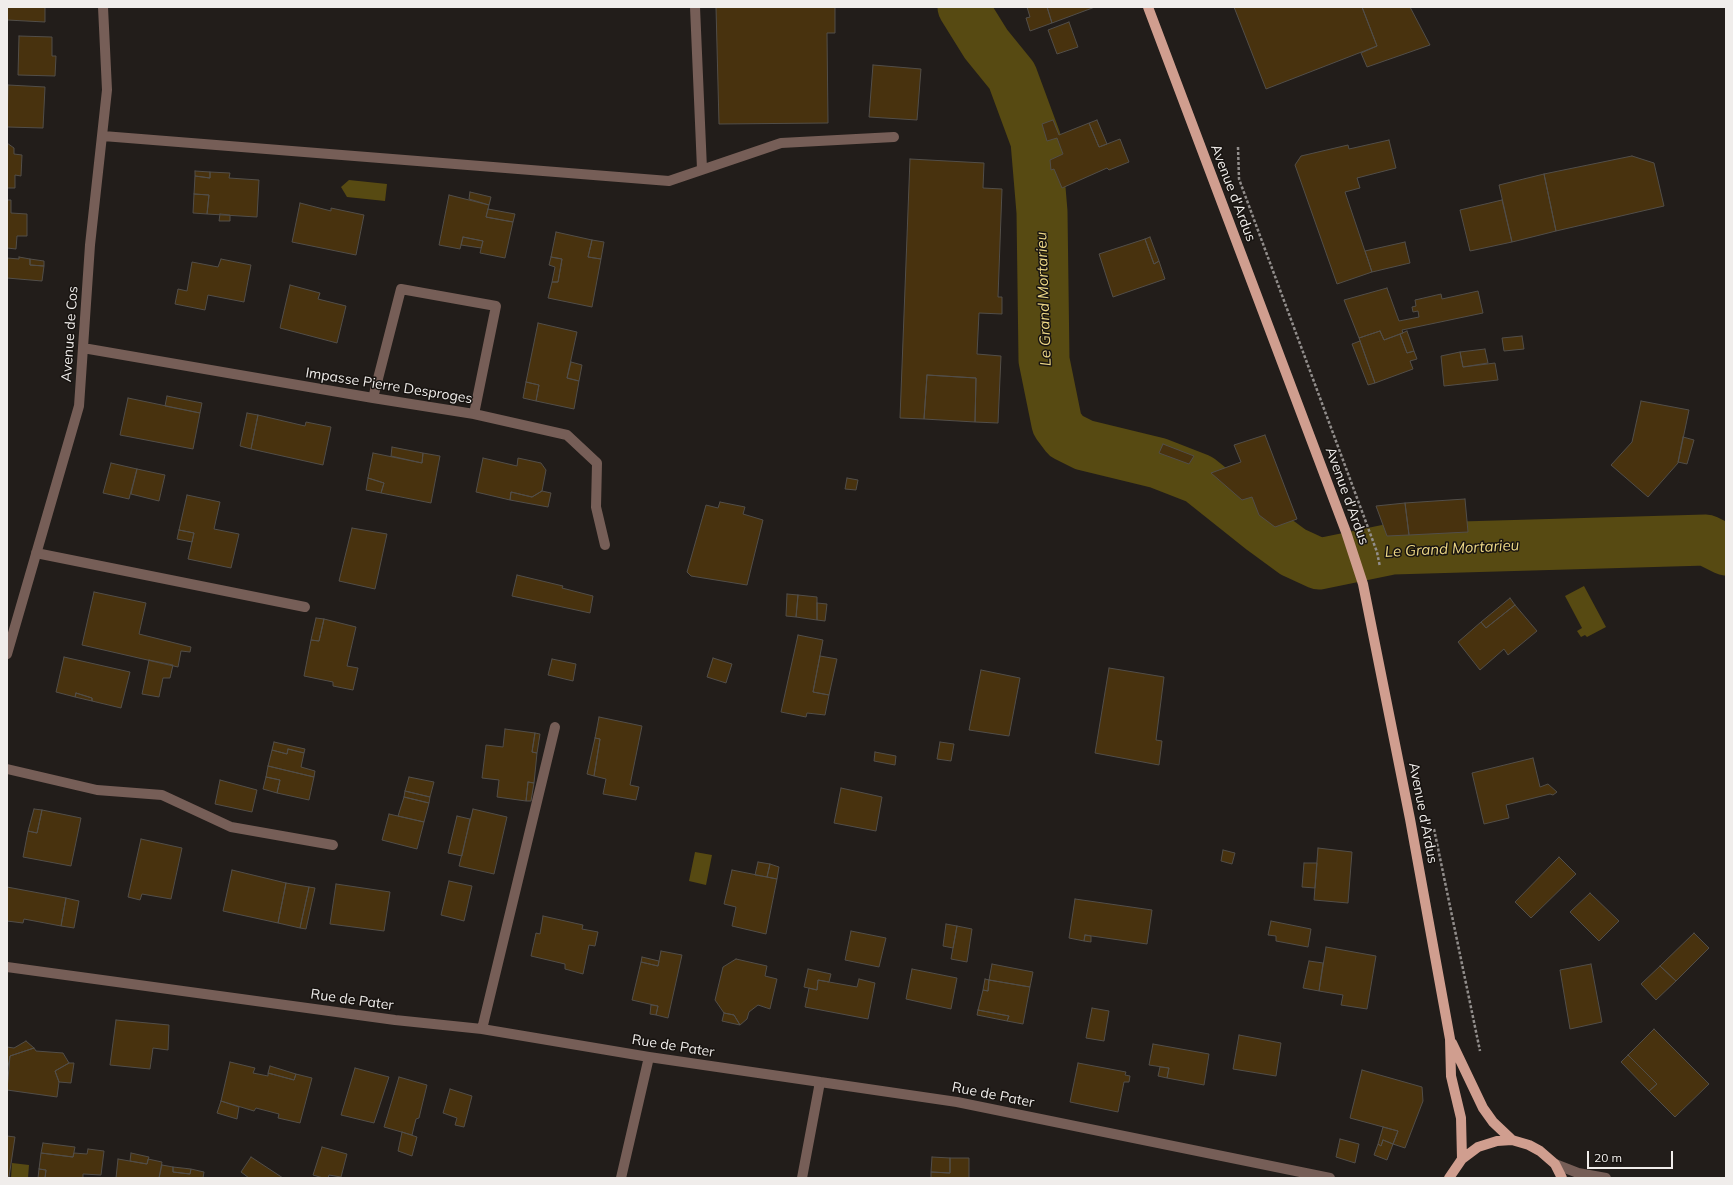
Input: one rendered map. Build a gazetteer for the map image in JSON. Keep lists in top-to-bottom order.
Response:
{
  "streets": {
    "main road": ["Avenue d'Ardus"],
    "street": ["Avenue de Cos", "Impasse Pierre Desproges", "Rue de Pater"]
  },
  "crossings": [
    ["Avenue de Cos", "Impasse Pierre Desproges"]
  ],
  "water": ["Le Grand Mortarieu"],
  "scale_bar": "20 m"
}
